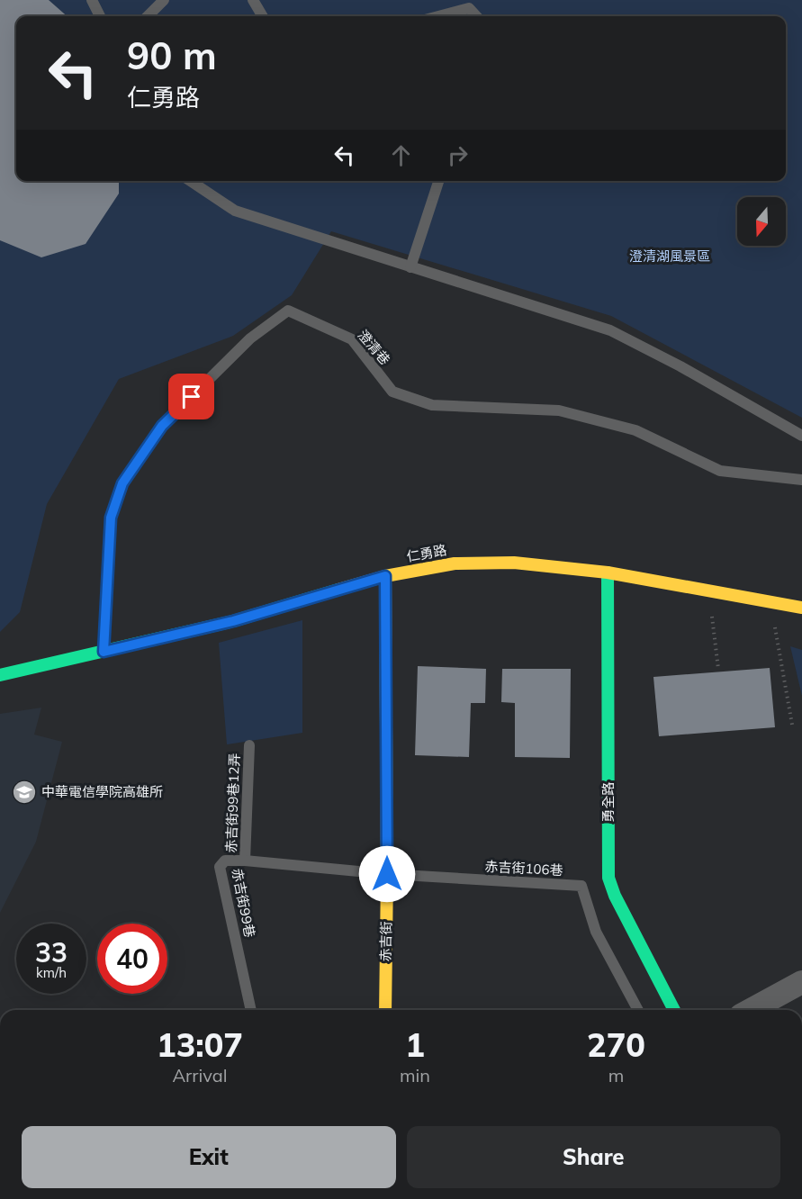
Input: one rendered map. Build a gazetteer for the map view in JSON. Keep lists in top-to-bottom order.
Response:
{
  "streets": {
    "street": ["仁勇路", "勇全路", "赤吉街"],
    "lane": [
      "澄清巷",
      "赤吉街99巷12弄",
      "赤吉街106巷",
      "赤吉街99巷"
    ]
  },
  "crossings": [
    ["澄清巷", "仁勇路"],
    ["仁勇路", "勇全路"],
    ["仁勇路", "赤吉街"],
    ["赤吉街99巷12弄", "赤吉街99巷"],
    ["赤吉街106巷", "赤吉街99巷"],
    ["赤吉街106巷", "赤吉街"],
    ["赤吉街99巷", "赤吉街"]
  ],
  "parks": ["澄清湖風景區"],
  "places": {
    "school or university": ["中華電信學院高雄所"]
  },
  "north": "bottom",
  "page": {
    "turn": ["90 m", "仁勇路"],
    "speed": "33 km/h",
    "limit": "40",
    "eta": [
      "13:07",
      "Arrival",
      "1",
      "min",
      "270",
      "m"
    ],
    "buttons": ["Exit", "Share"]
  }
}
